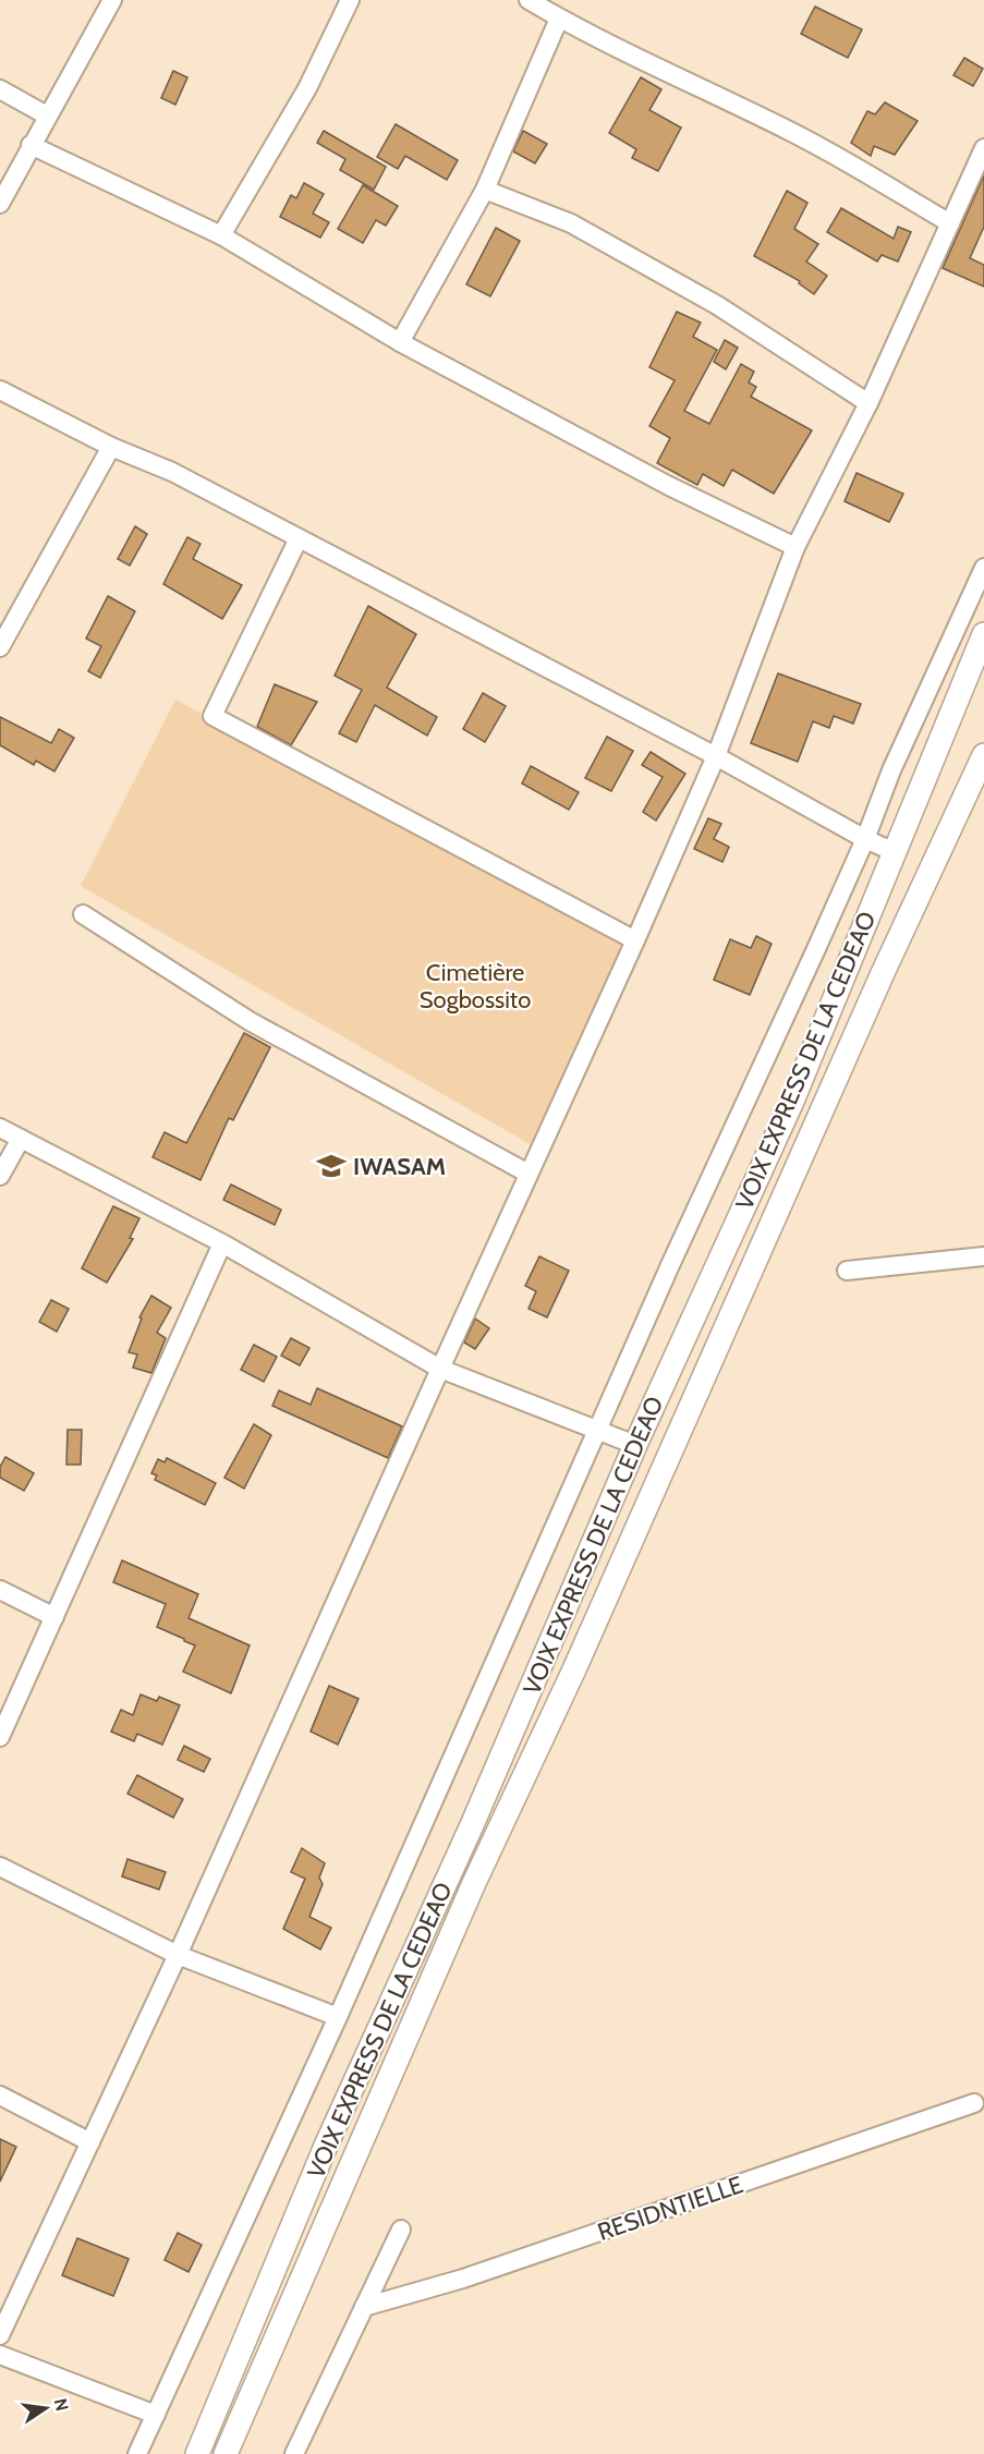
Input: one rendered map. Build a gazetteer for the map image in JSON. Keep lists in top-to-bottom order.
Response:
{
  "streets": {
    "main road": ["VOIX EXPRESS DE LA CEDEAO"],
    "street": ["RESIDNTIELLE"]
  },
  "parks": ["Cimetière Sogbossito"],
  "places": {
    "school or university": ["IWASAM"]
  },
  "north": "right"
}
